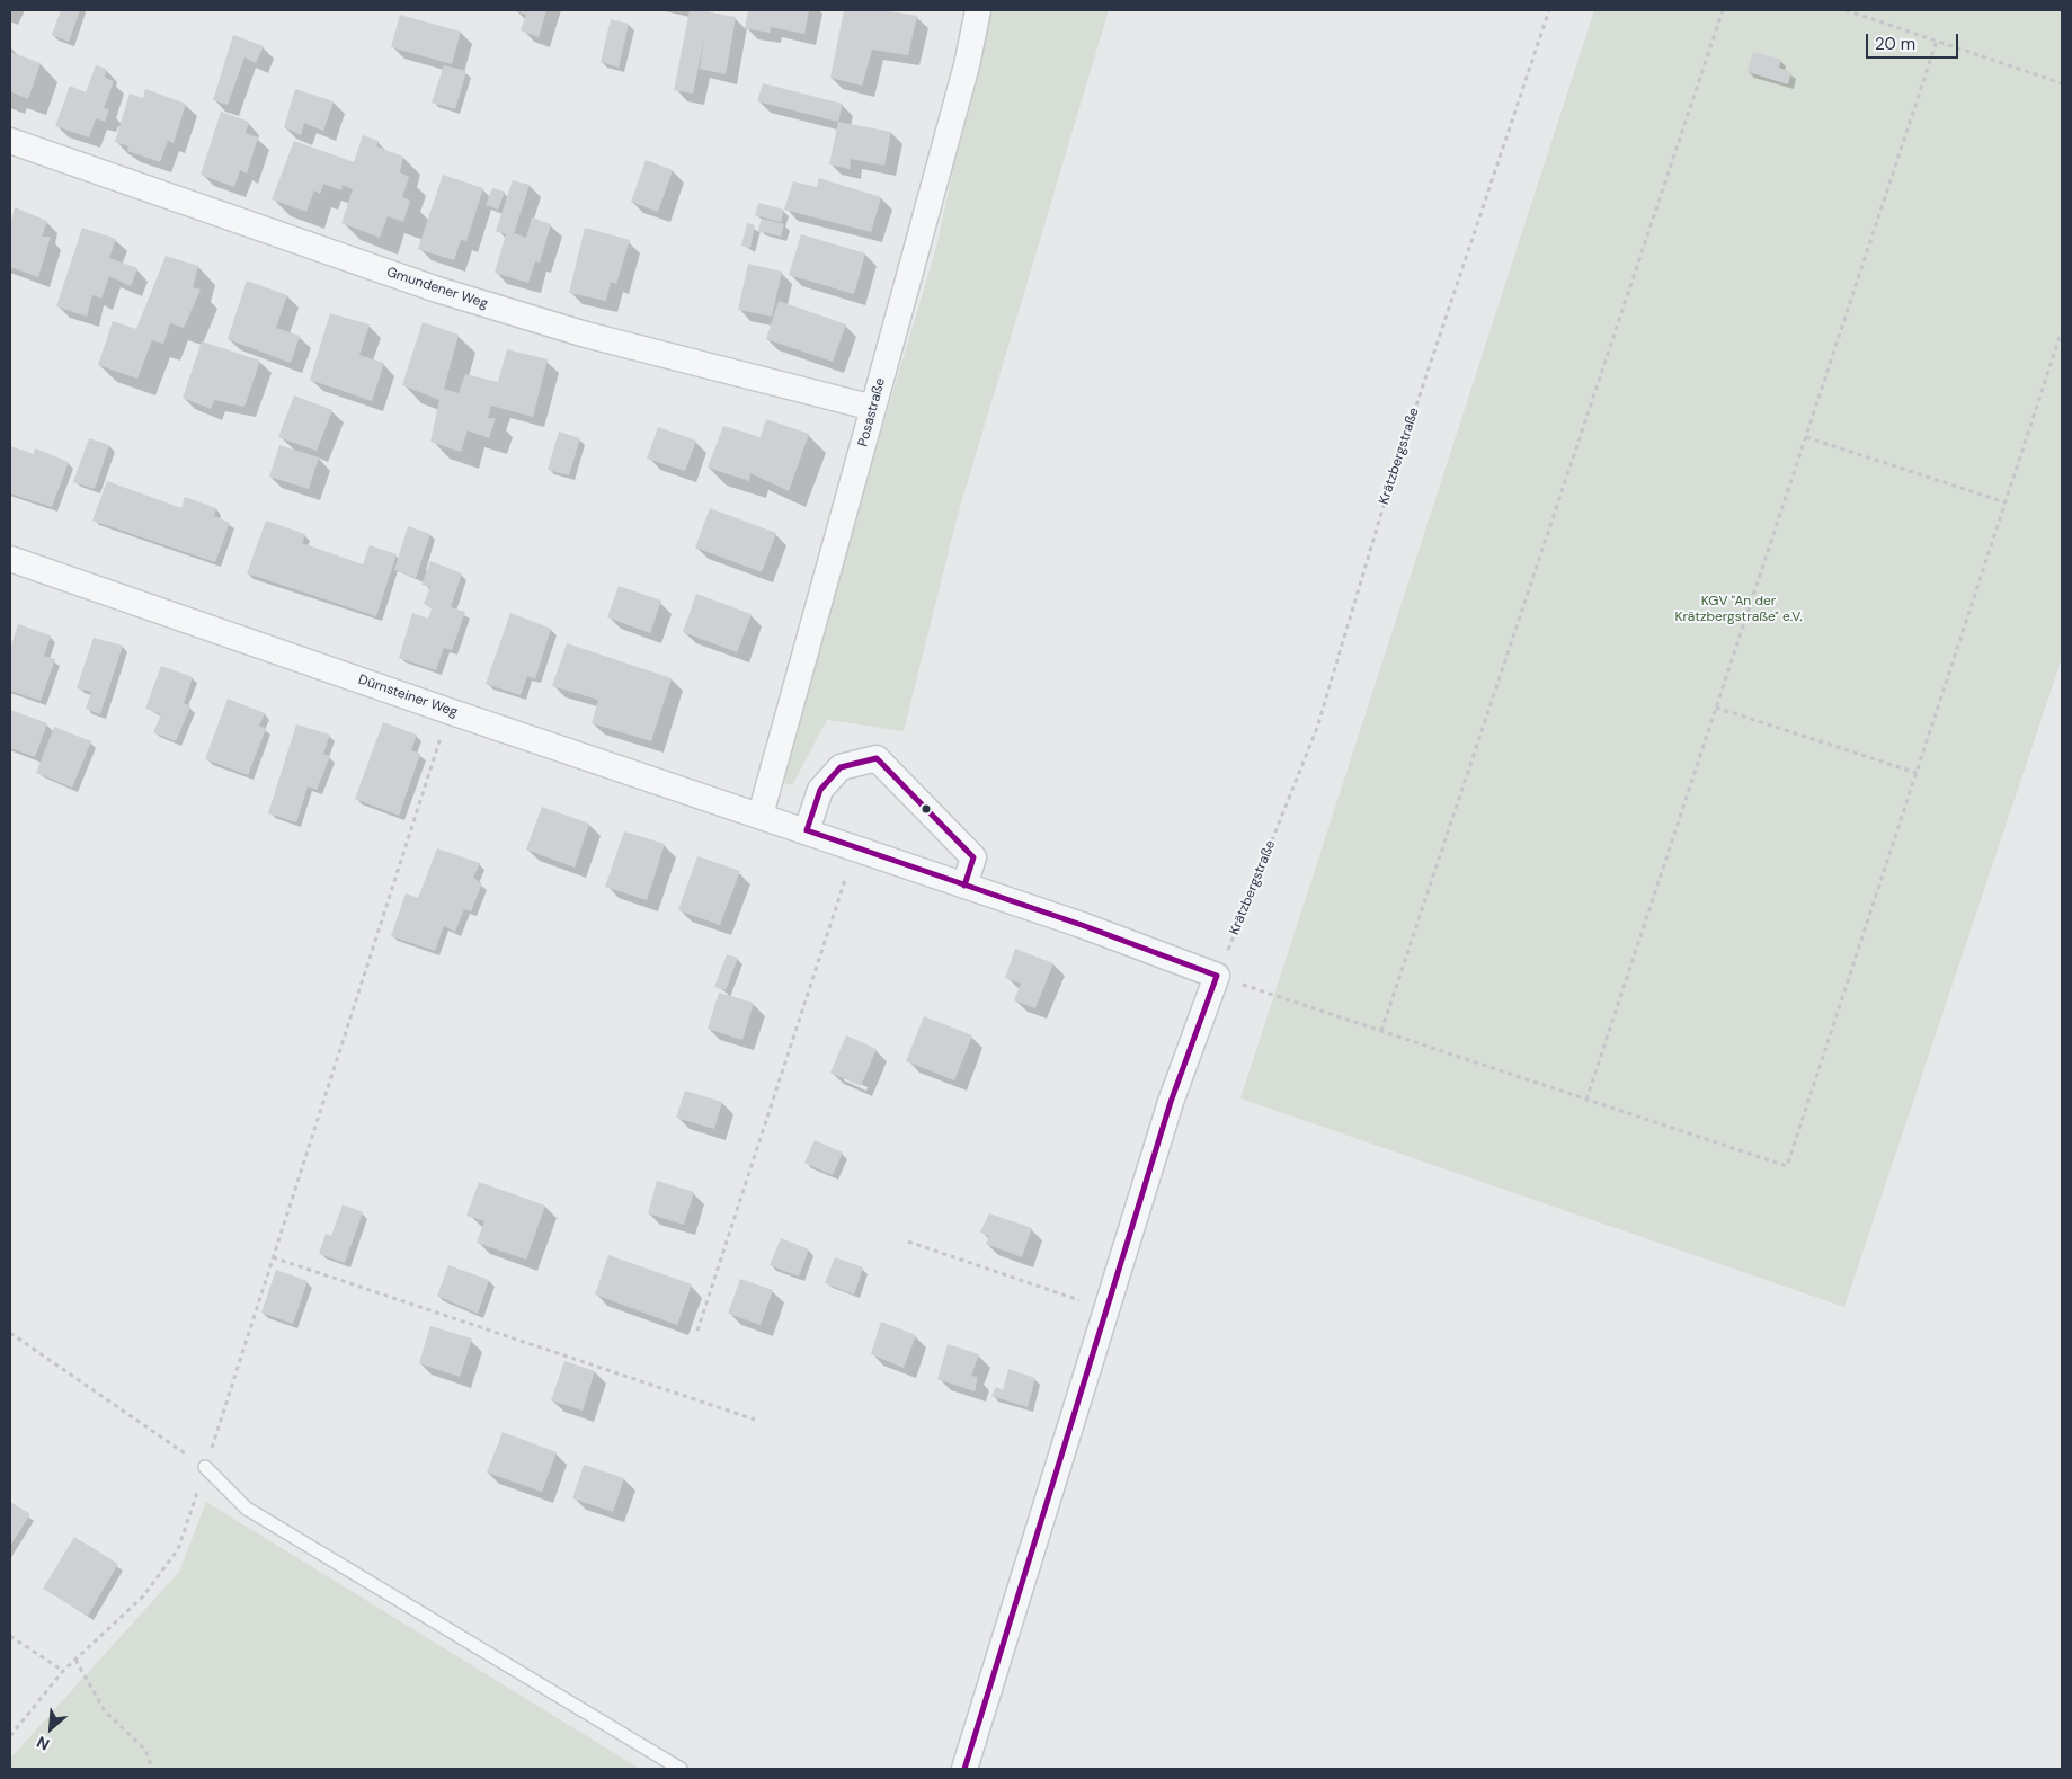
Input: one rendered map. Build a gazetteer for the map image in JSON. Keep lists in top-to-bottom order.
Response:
{
  "streets": {
    "street": ["Gmundener Weg", "Posastraße", "Dürnsteiner Weg"],
    "path": ["Krätzbergstraße"]
  },
  "crossings": [
    ["Gmundener Weg", "Posastraße"],
    ["Posastraße", "Dürnsteiner Weg"],
    ["Krätzbergstraße", "Dürnsteiner Weg"]
  ],
  "parks": ["KGV \"An der Krätzbergstraße\" e.V."],
  "scale_bar": "20 m",
  "north": "bottom left"
}
